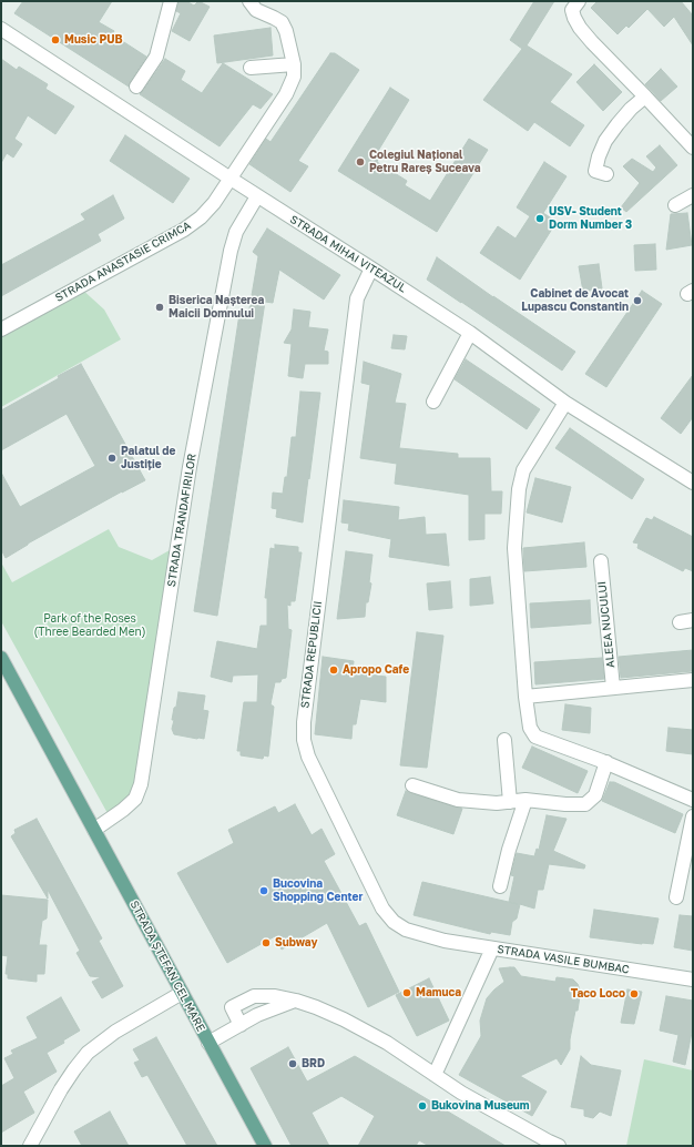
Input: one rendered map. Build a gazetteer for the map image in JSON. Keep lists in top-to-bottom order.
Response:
{
  "streets": {
    "main road": ["STRADA ȘTEFAN CEL MARE"],
    "street": [
      "STRADA MIHAI VITEAZUL",
      "STRADA ANASTASIE CRIMCA",
      "STRADA TRANDAFIRILOR",
      "ALEEA NUCULUI",
      "STRADA REPUBLICII",
      "STRADA VASILE BUMBAC"
    ]
  },
  "crossings": [
    ["STRADA MIHAI VITEAZUL", "STRADA ANASTASIE CRIMCA"],
    ["STRADA MIHAI VITEAZUL", "STRADA TRANDAFIRILOR"],
    ["STRADA MIHAI VITEAZUL", "STRADA REPUBLICII"],
    ["STRADA TRANDAFIRILOR", "STRADA ȘTEFAN CEL MARE"],
    ["STRADA REPUBLICII", "STRADA VASILE BUMBAC"]
  ],
  "parks": ["Park of the Roses (Three Bearded Men)"],
  "places": [
    "Music PUB",
    "Colegiul Național Petru Rareș Suceava",
    "USV- Student Dorm Number 3",
    "Cabinet de Avocat Lupascu Constantin",
    "Biserica Nașterea Maicii Domnului",
    "Palatul de Justiție",
    "Apropo Cafe",
    "Bucovina Shopping Center",
    "Subway",
    "Mamuca",
    "Taco Loco",
    "BRD",
    "Bukovina Museum"
  ]
}
